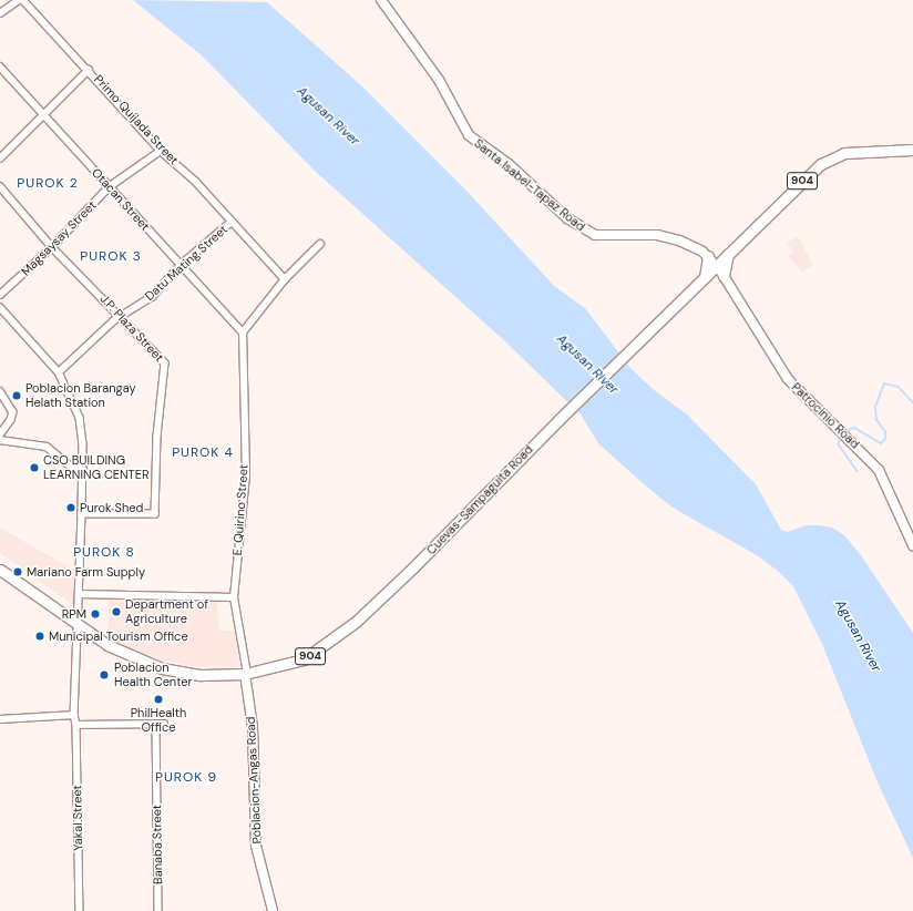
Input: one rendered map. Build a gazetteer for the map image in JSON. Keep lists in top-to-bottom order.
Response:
{
  "streets": {
    "main road": ["904", "Cuevas-Sampaguita Road"],
    "street": [
      "Primo Quijada Street",
      "Santa Isabel-Tapaz Road",
      "Otacan Street",
      "Magsaysay Street",
      "Datu Mating Street",
      "J.P. Plaza Street",
      "Patrocinio Road",
      "E. Quirino Street",
      "Poblacion-Angas Road",
      "Yakal Street",
      "Banaba Street"
    ]
  },
  "crossings": [
    ["Primo Quijada Street", "Magsaysay Street"],
    ["Primo Quijada Street", "Datu Mating Street"],
    ["Santa Isabel-Tapaz Road", "Patrocinio Road"],
    ["Santa Isabel-Tapaz Road", "Cuevas-Sampaguita Road"],
    ["Otacan Street", "Magsaysay Street"],
    ["Otacan Street", "Datu Mating Street"],
    ["Otacan Street", "E. Quirino Street"],
    ["Magsaysay Street", "J.P. Plaza Street"],
    ["Datu Mating Street", "J.P. Plaza Street"],
    ["Patrocinio Road", "Cuevas-Sampaguita Road"],
    ["Cuevas-Sampaguita Road", "E. Quirino Street"],
    ["Cuevas-Sampaguita Road", "Poblacion-Angas Road"],
    ["E. Quirino Street", "Poblacion-Angas Road"]
  ],
  "districts": [
    "PUROK 2",
    "PUROK 3",
    "PUROK 4",
    "PUROK 8",
    "PUROK 9"
  ],
  "water": ["Agusan River"],
  "places": [
    "Poblacion Barangay Helath Station",
    "CSO BUILDING LEARNING CENTER",
    "Purok Shed",
    "Mariano Farm Supply",
    "Department of Agriculture",
    "RPM",
    "Municipal Tourism Office",
    "Poblacion Health Center",
    "PhilHealth Office"
  ]
}
